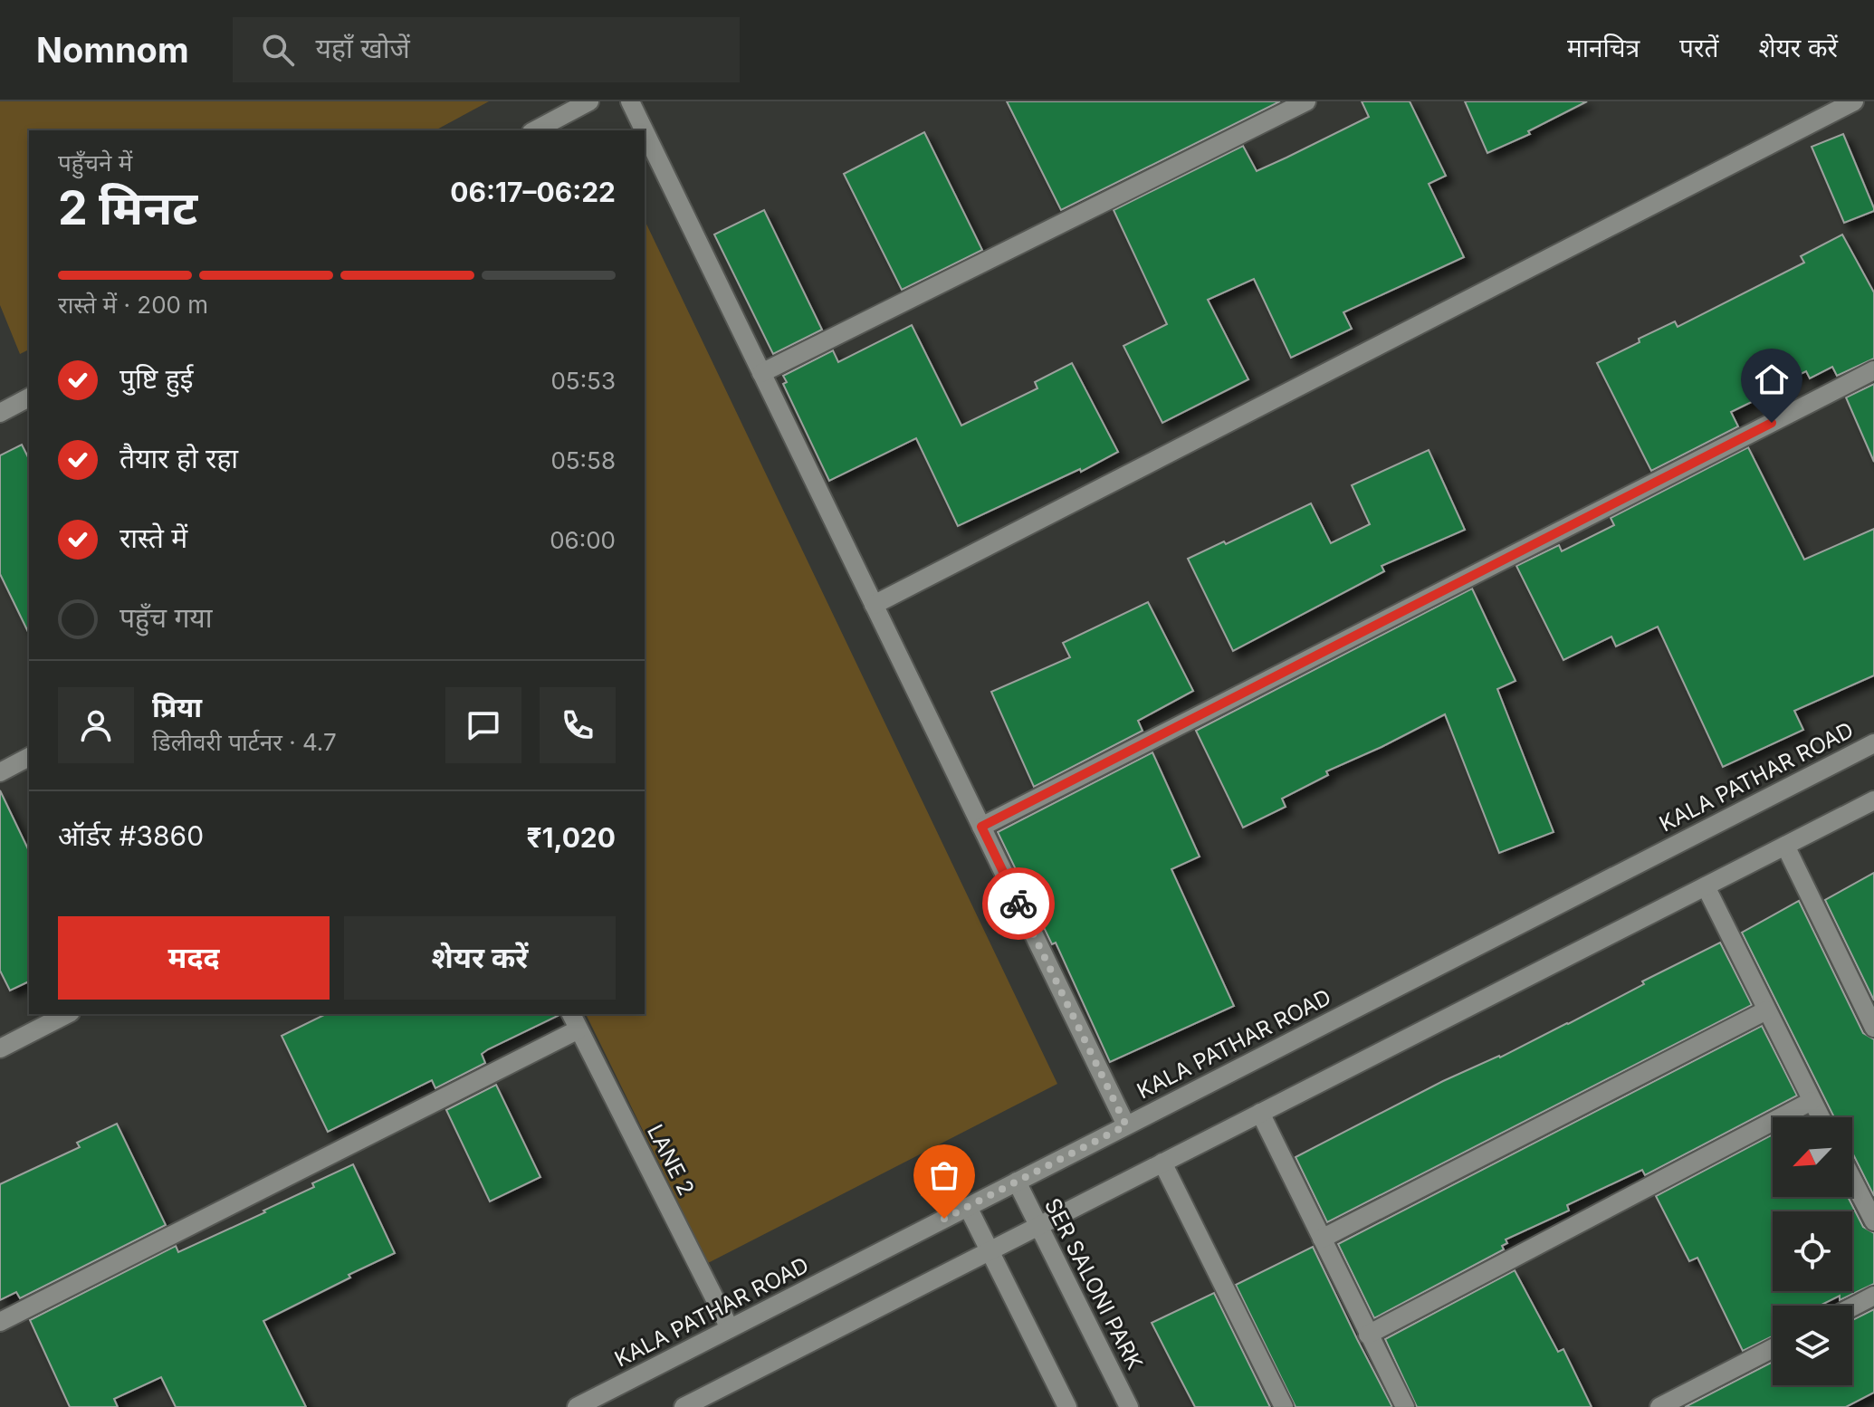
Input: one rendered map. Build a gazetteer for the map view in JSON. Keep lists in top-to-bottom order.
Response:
{
  "streets": {
    "street": ["KALA PATHAR ROAD", "LANE 2", "SER SALONI PARK"]
  },
  "crossings": [
    ["KALA PATHAR ROAD", "LANE 2"],
    ["KALA PATHAR ROAD", "SER SALONI PARK"]
  ],
  "north": "bottom left",
  "page": {
    "header": "Nomnom",
    "search": "यहाँ खोजें",
    "nav": ["मानचित्र", "परतें", "शेयर करें"],
    "heading": ["2 मिनट", "पहुँचने में", "06:17–06:22"],
    "panel": [
      "प्रिया",
      "डिलीवरी पार्टनर · 4.7",
      "ऑर्डर #3860",
      "₹1,020"
    ],
    "bar": "रास्ते में · 200 m",
    "list": [
      ["पुष्टि हुई", "05:53"],
      ["तैयार हो रहा", "05:58"],
      ["रास्ते में", "06:00"],
      "पहुँच गया"
    ],
    "buttons": ["मदद", "शेयर करें"]
  }
}
